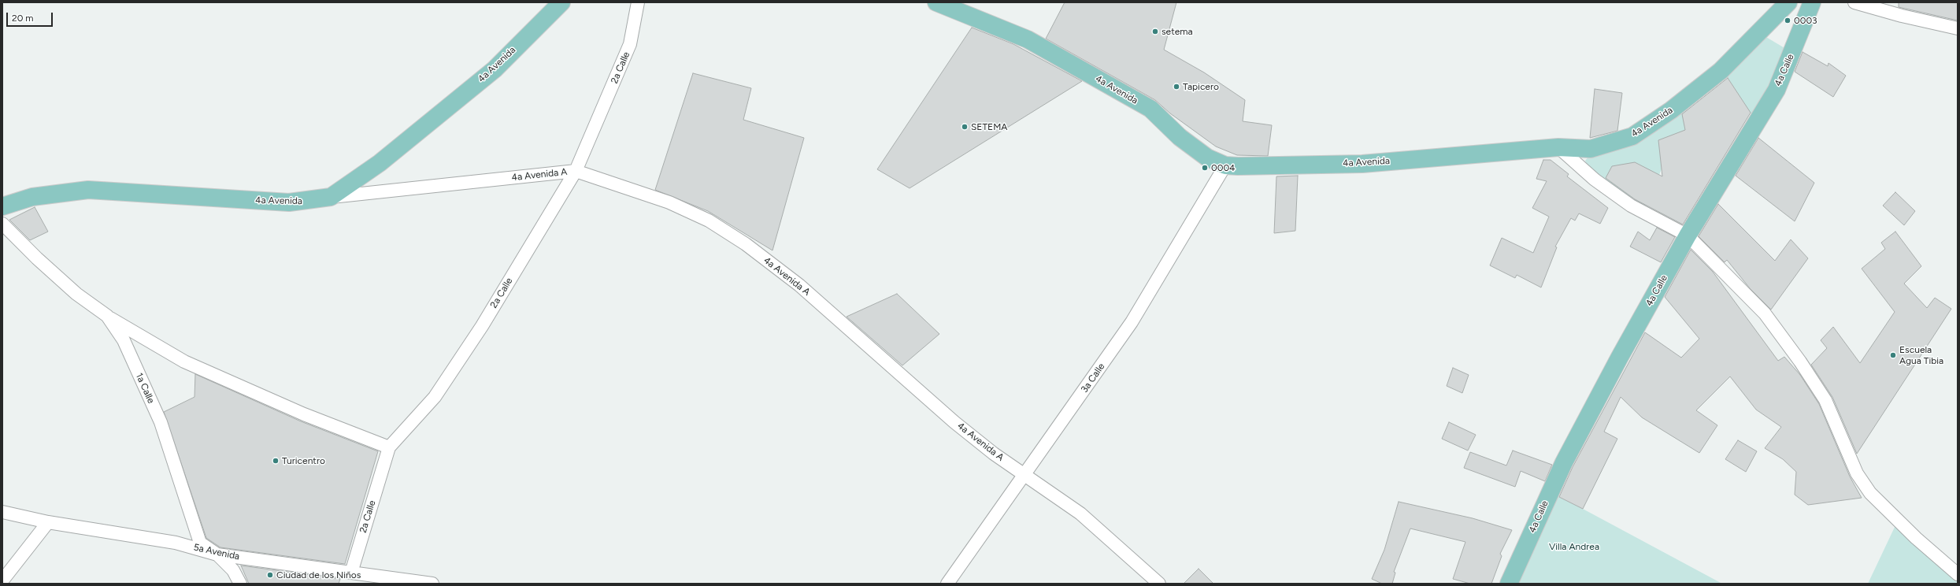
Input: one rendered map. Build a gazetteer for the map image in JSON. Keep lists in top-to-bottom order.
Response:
{
  "streets": {
    "main road": ["4a Avenida", "4a Calle"],
    "street": [
      "2a Calle",
      "4a Avenida A",
      "3a Calle",
      "1a Calle",
      "5a Avenida"
    ]
  },
  "crossings": [
    ["4a Avenida", "4a Avenida A"],
    ["4a Avenida", "3a Calle"],
    ["2a Calle", "4a Avenida A"],
    ["2a Calle", "5a Avenida"],
    ["4a Avenida A", "3a Calle"],
    ["1a Calle", "5a Avenida"]
  ],
  "parks": ["Villa Andrea"],
  "places": [
    "0003",
    "setema",
    "Tapicero",
    "SETEMA",
    "0004",
    "Escuela Agua Tibia",
    "Turicentro",
    "Ciudad de los Niños"
  ],
  "scale_bar": "20 m"
}
